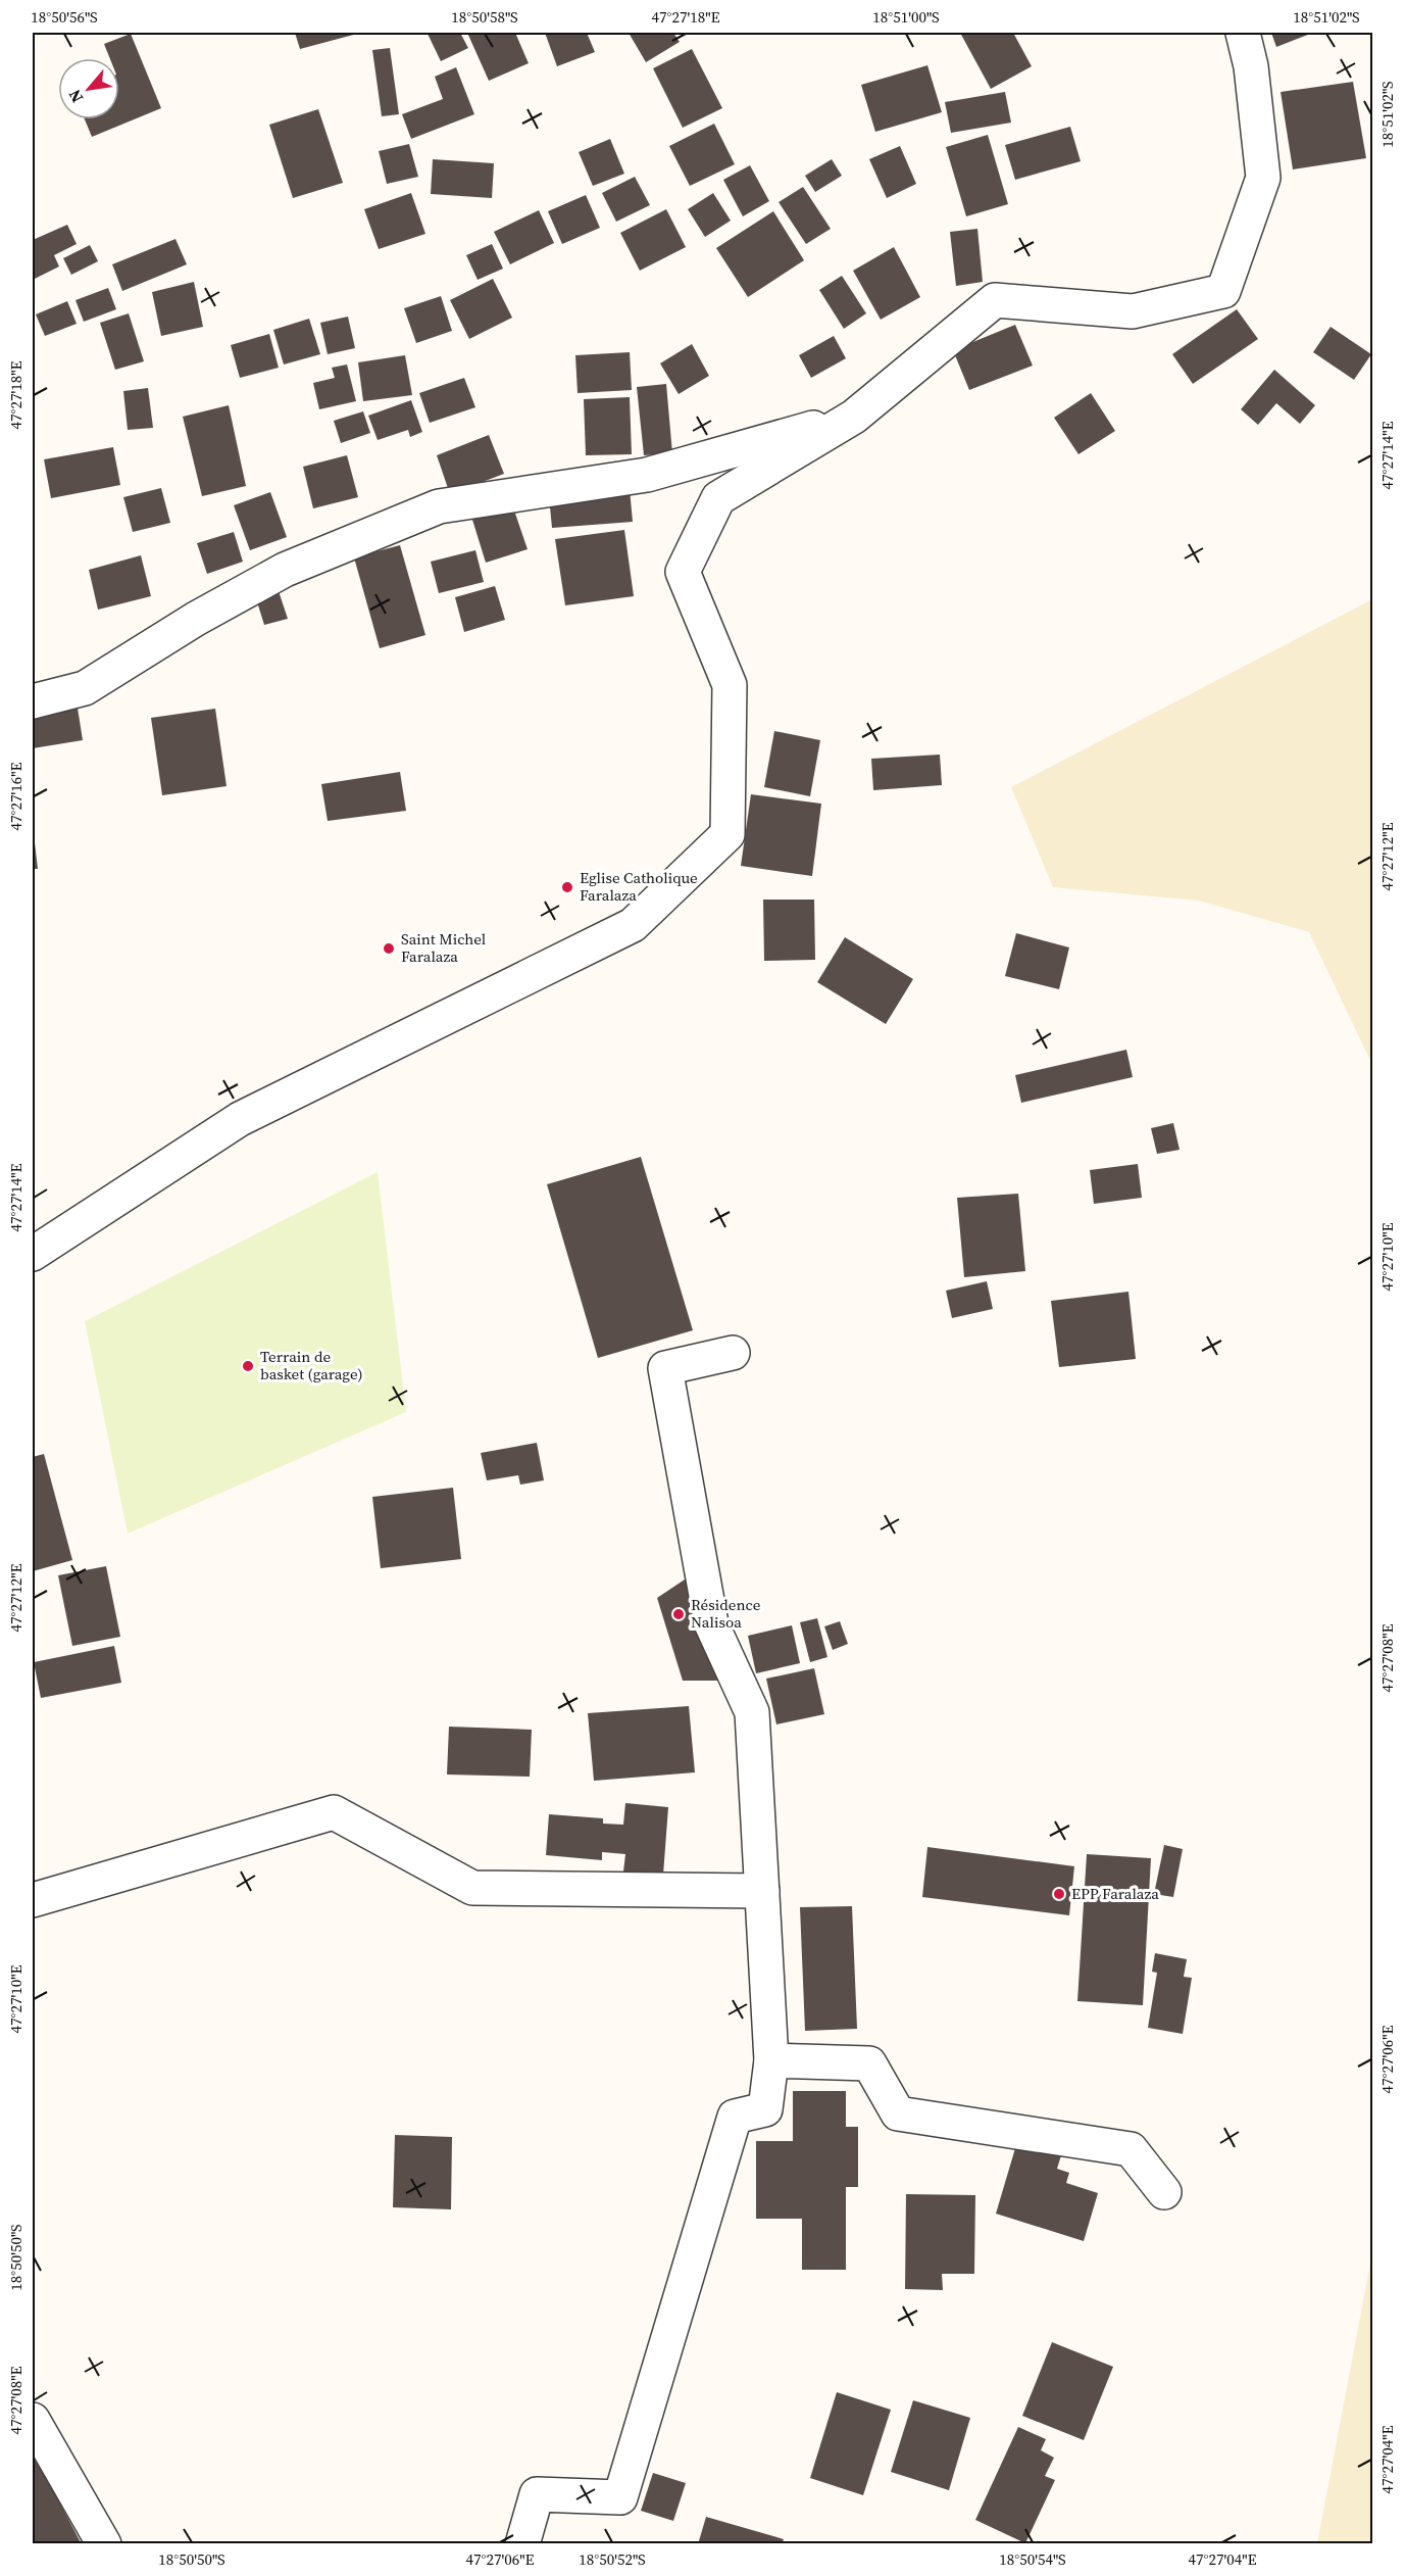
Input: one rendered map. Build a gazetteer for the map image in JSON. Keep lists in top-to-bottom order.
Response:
{
  "places": [
    "Eglise Catholique Faralaza",
    "Saint Michel Faralaza",
    "Terrain de basket (garage)",
    "Résidence Nalisoa",
    "EPP Faralaza"
  ],
  "north": "bottom left",
  "coordinates": [
    "18°50'56\"S",
    "18°50'58\"S",
    "47°27'18\"E",
    "18°51'00\"S",
    "18°51'02\"S",
    "47°27'14\"E",
    "47°27'16\"E",
    "47°27'12\"E",
    "47°27'10\"E",
    "47°27'08\"E",
    "47°27'06\"E",
    "18°50'50\"S",
    "47°27'04\"E",
    "18°50'52\"S",
    "18°50'54\"S"
  ]
}
